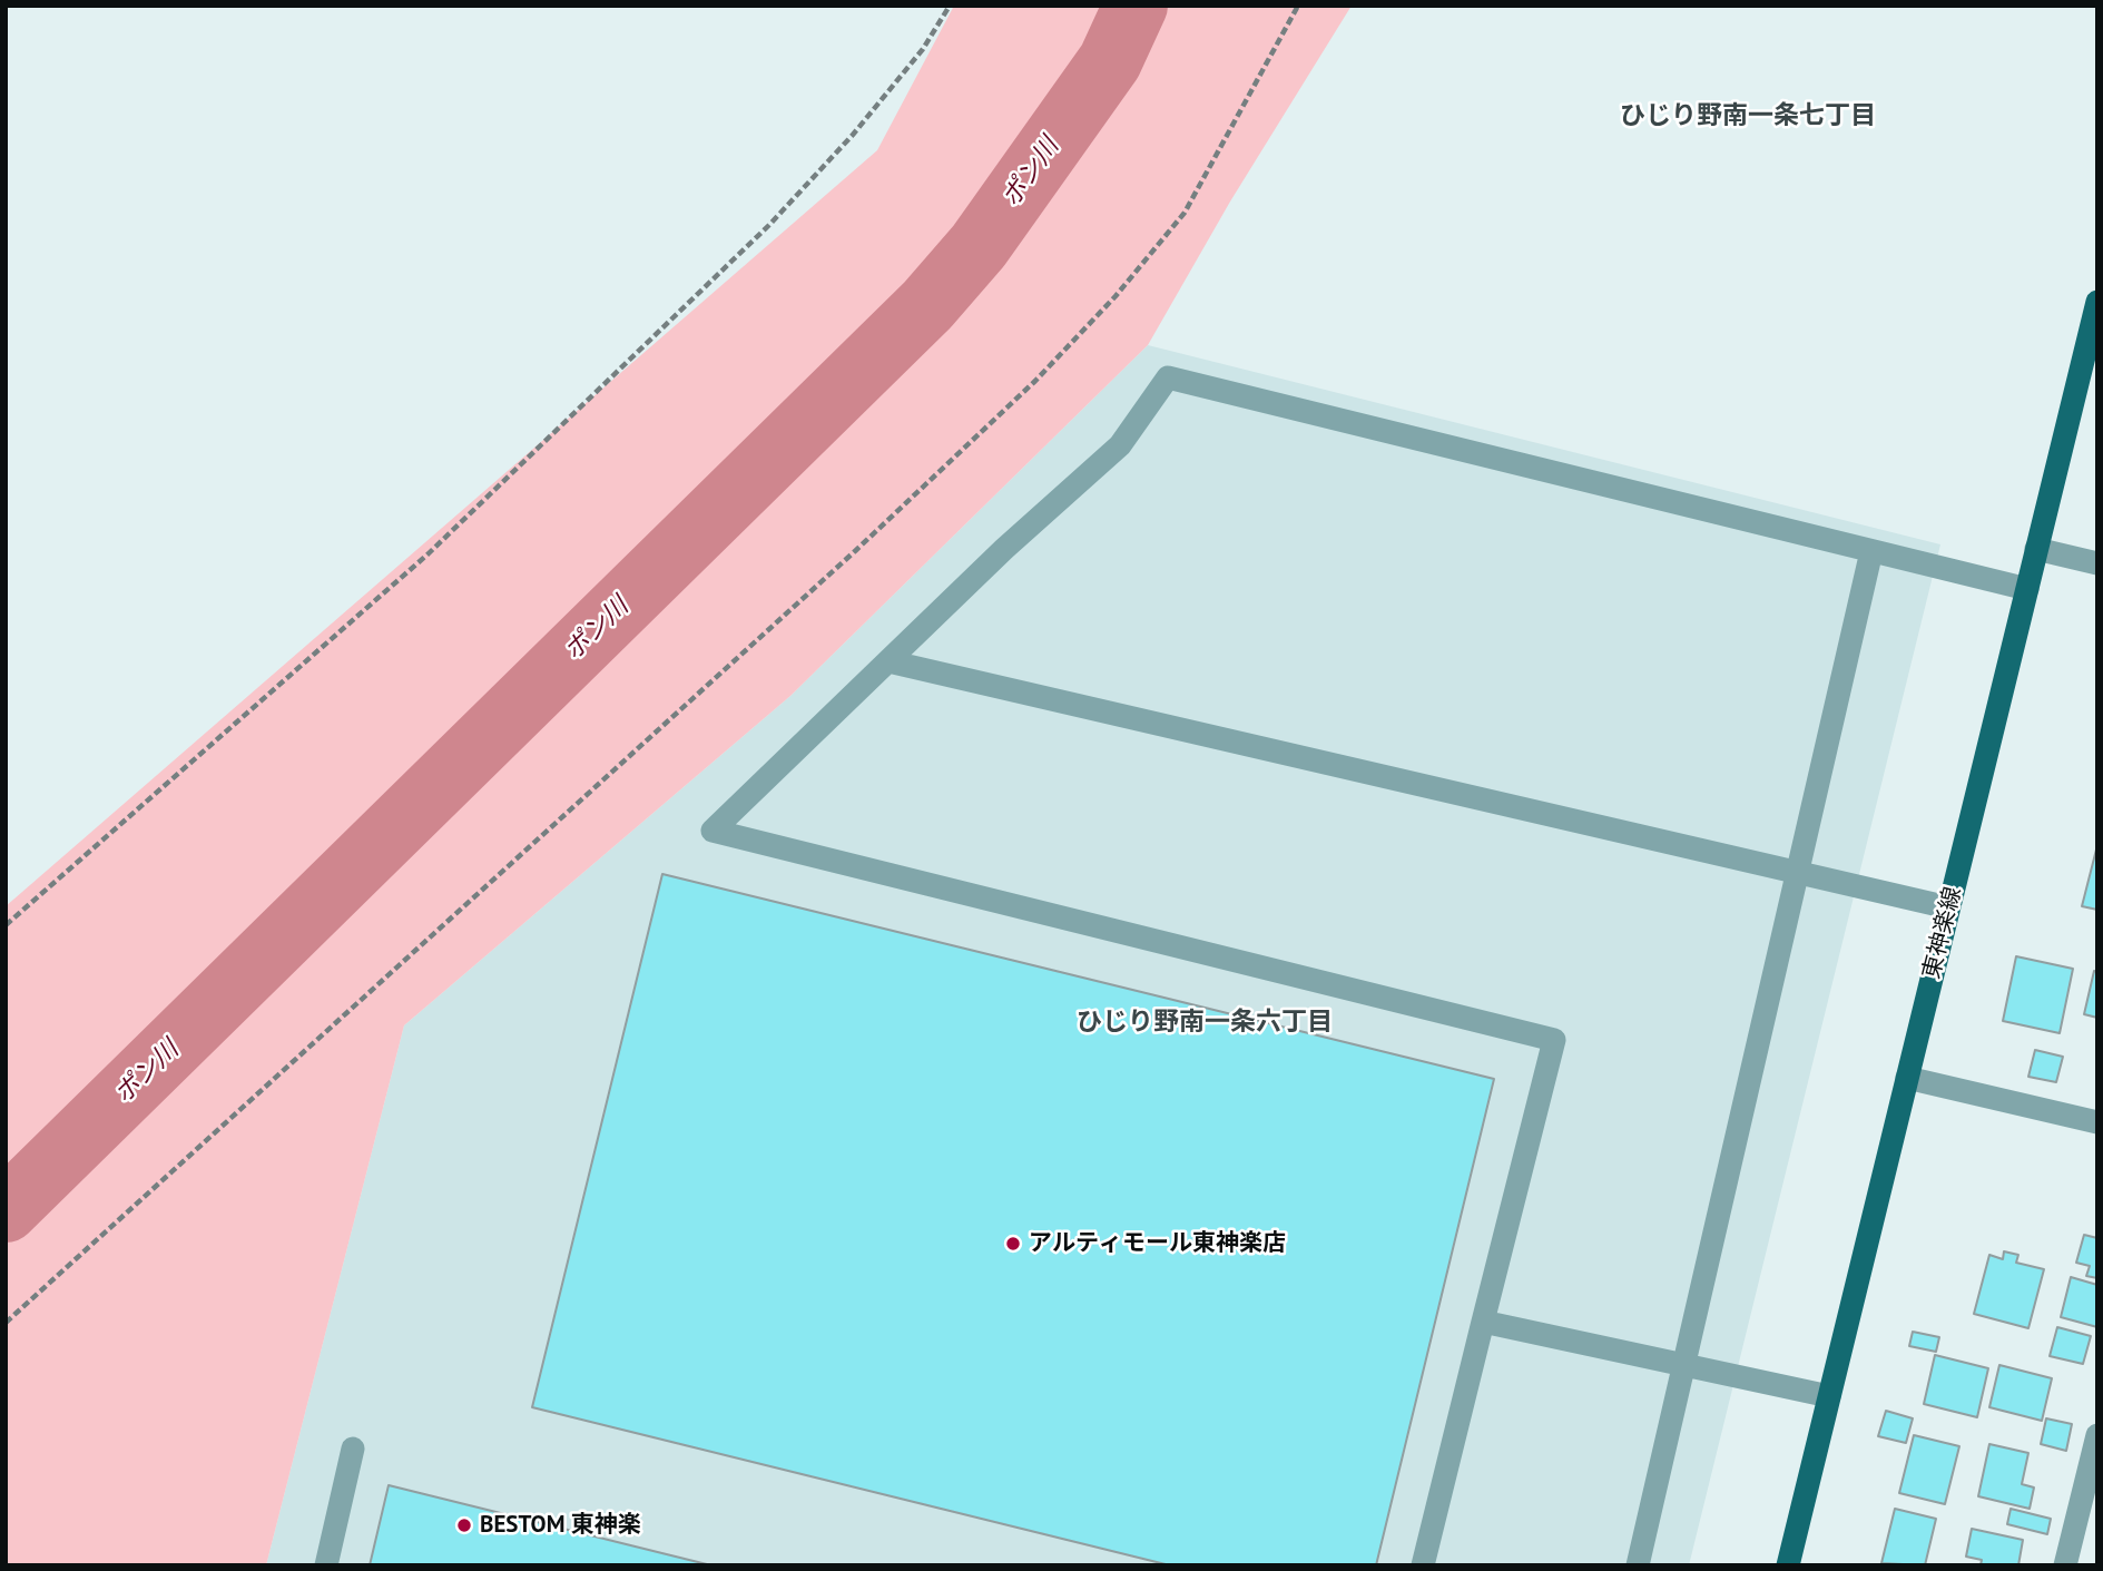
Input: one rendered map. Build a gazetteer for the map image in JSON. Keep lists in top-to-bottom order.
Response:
{
  "streets": {
    "main road": ["東神楽線"]
  },
  "districts": ["ひじり野南一条七丁目", "ひじり野南一条六丁目"],
  "water": ["ポン川"],
  "places": ["アルティモール東神楽店", "BESTOM 東神楽"]
}
